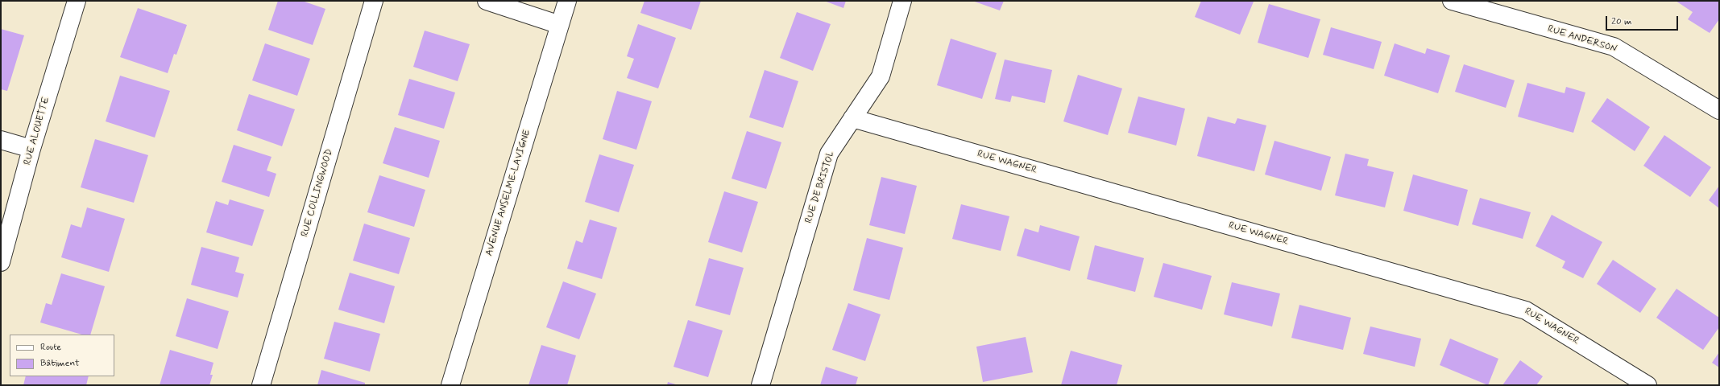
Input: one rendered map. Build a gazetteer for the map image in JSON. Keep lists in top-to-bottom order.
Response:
{
  "streets": {
    "street": [
      "RUE ANDERSON",
      "RUE ALOUETTE",
      "RUE WAGNER",
      "RUE DE BRISTOL",
      "RUE COLLINGWOOD",
      "AVENUE ANSELME-LAVIGNE"
    ]
  },
  "crossings": [
    ["RUE WAGNER", "RUE DE BRISTOL"]
  ],
  "legend": ["Route", "Bâtiment"],
  "scale_bar": "20 m"
}
